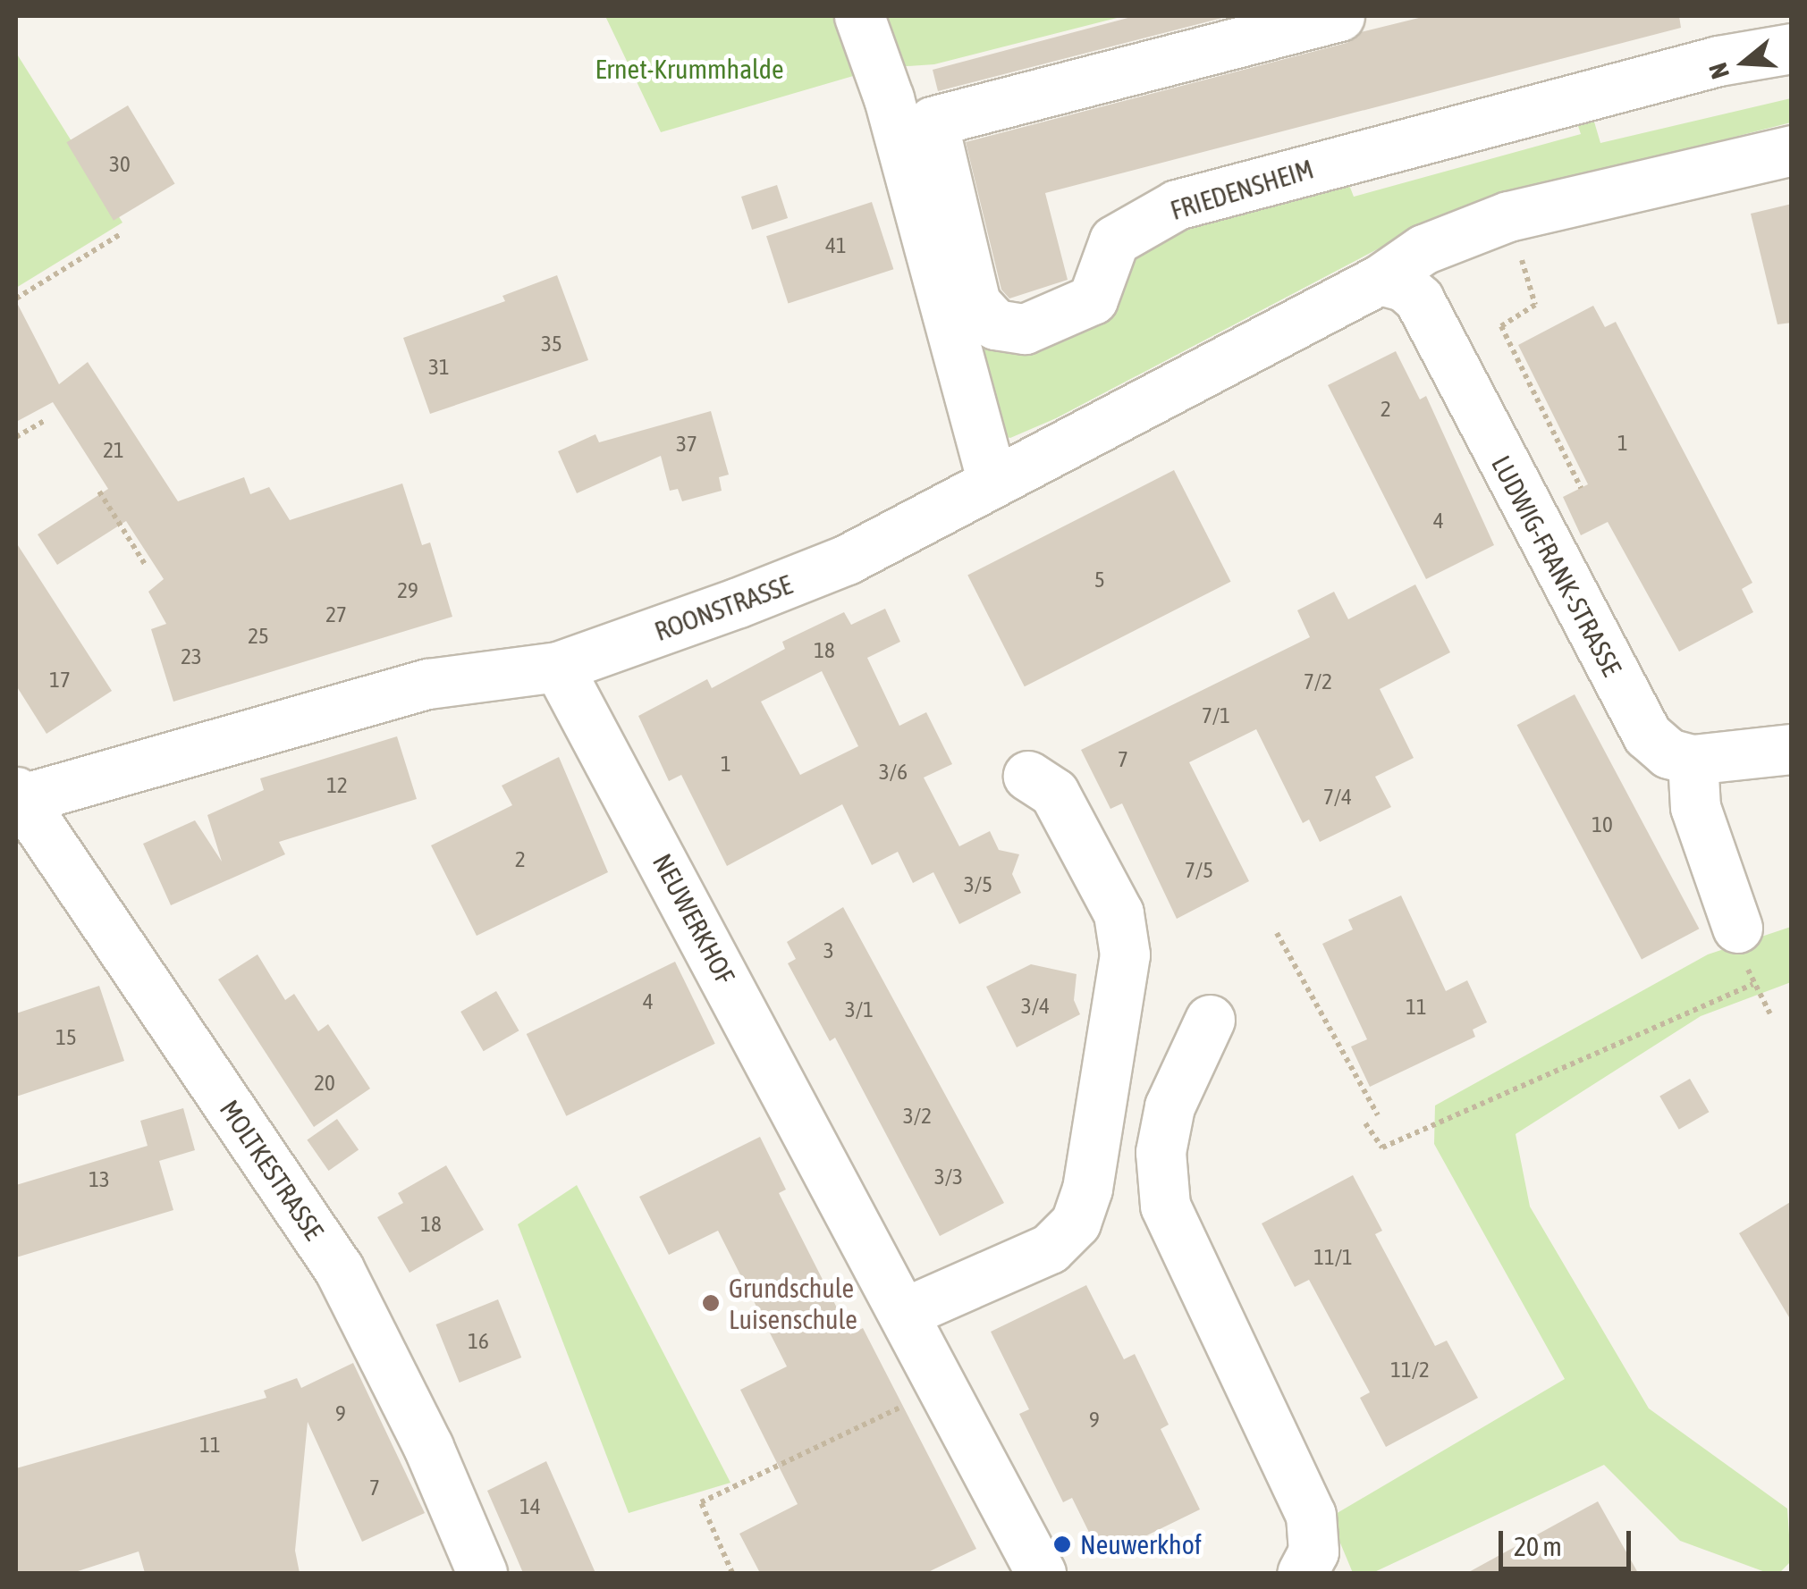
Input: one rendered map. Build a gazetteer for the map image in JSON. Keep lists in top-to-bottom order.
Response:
{
  "streets": {
    "street": [
      "FRIEDENSHEIM",
      "LUDWIG-FRANK-STRASSE",
      "ROONSTRASSE",
      "NEUWERKHOF",
      "MOLTKESTRASSE"
    ]
  },
  "crossings": [
    ["LUDWIG-FRANK-STRASSE", "ROONSTRASSE"],
    ["ROONSTRASSE", "NEUWERKHOF"],
    ["ROONSTRASSE", "MOLTKESTRASSE"]
  ],
  "parks": ["Ernet-Krummhalde"],
  "places": ["Grundschule Luisenschule", "Neuwerkhof"],
  "house_numbers": [
    "30",
    "41",
    "35",
    "31",
    "2",
    "1",
    "37",
    "21",
    "4",
    "5",
    "29",
    "27",
    "25",
    "18",
    "23",
    "17",
    "7/2",
    "7/1",
    "7",
    "1",
    "3/6",
    "12",
    "7/4",
    "10",
    "2",
    "7/5",
    "3/5",
    "3",
    "4",
    "3/4",
    "11",
    "3/1",
    "15",
    "20",
    "3/2",
    "3/3",
    "13",
    "18",
    "11/1",
    "16",
    "11/2",
    "9",
    "9",
    "11",
    "7",
    "14"
  ],
  "scale_bar": "20 m",
  "north": "left"
}
